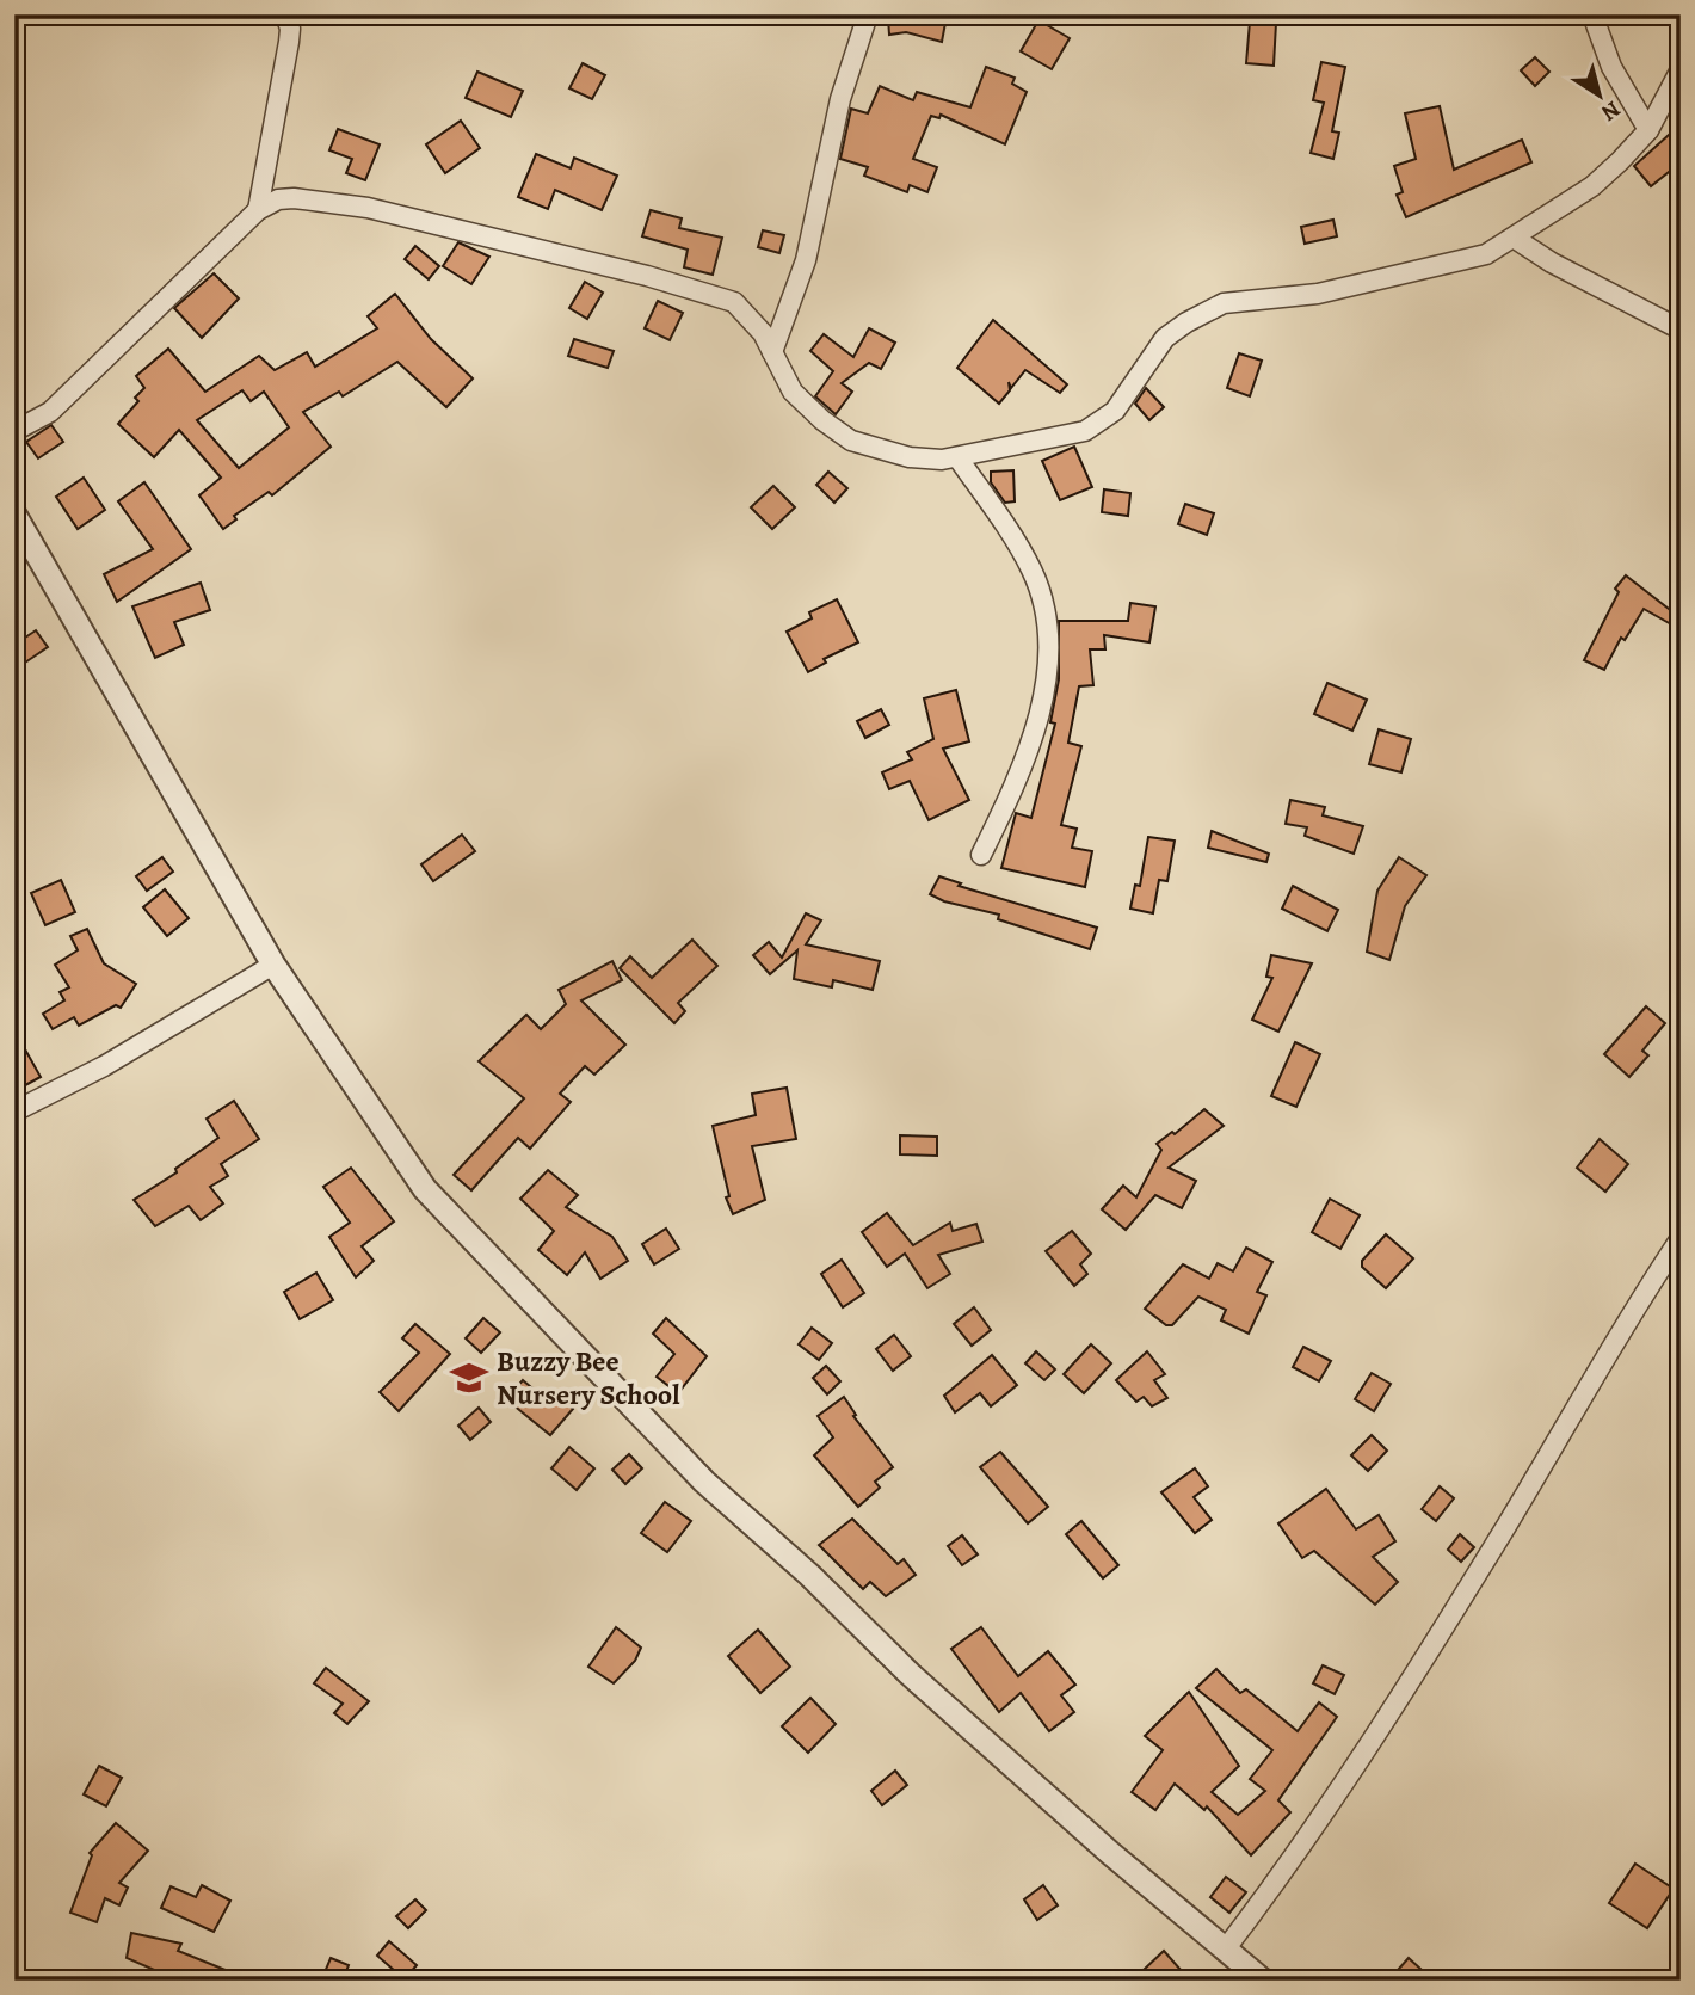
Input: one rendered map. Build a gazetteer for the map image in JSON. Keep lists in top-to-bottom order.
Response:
{
  "places": {
    "school or university": ["Buzzy Bee Nursery School"]
  },
  "north": "bottom right"
}
